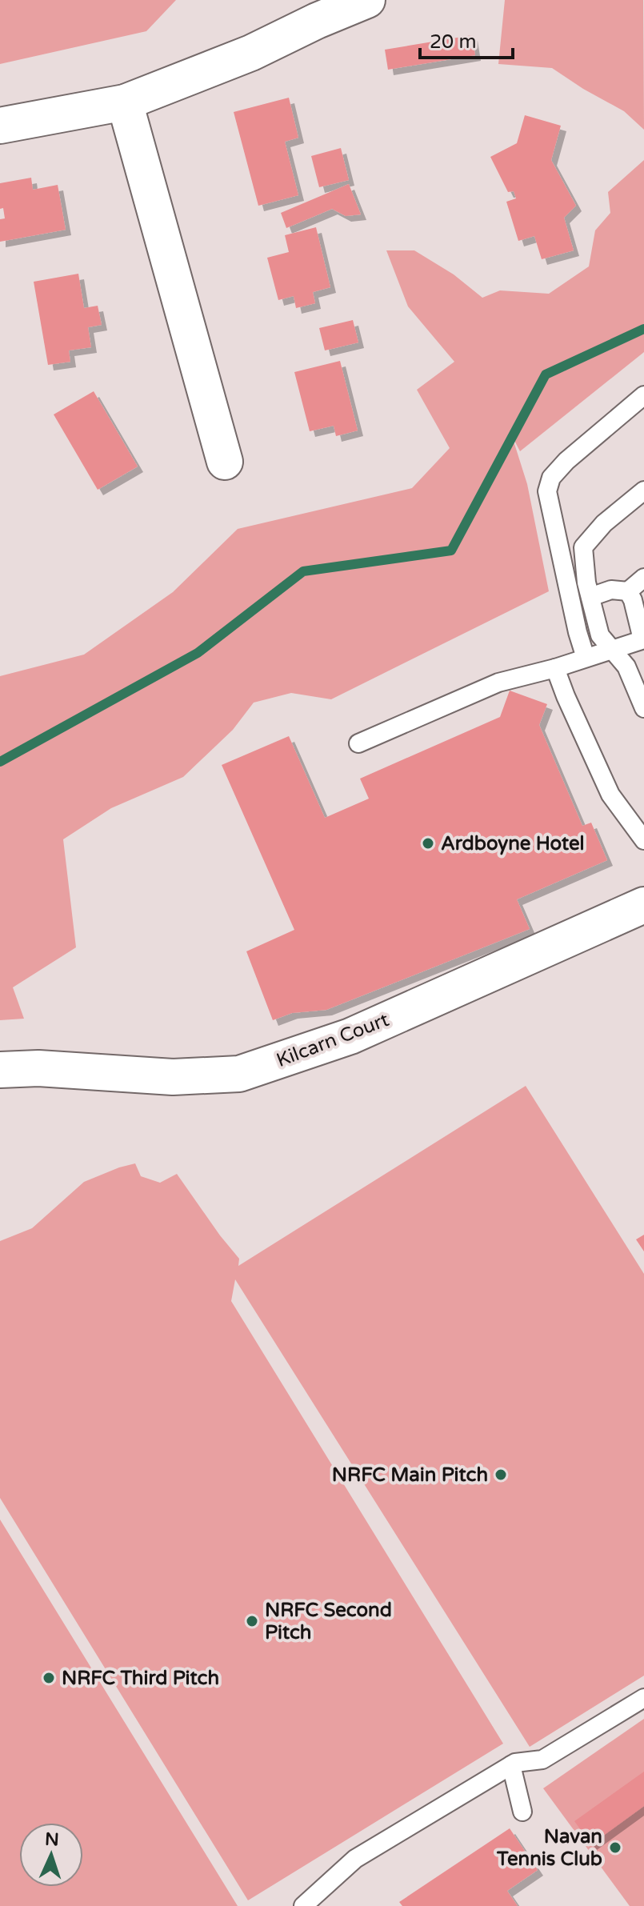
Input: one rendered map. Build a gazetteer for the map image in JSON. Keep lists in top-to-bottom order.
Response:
{
  "streets": {
    "street": ["Kilcarn Court"]
  },
  "places": [
    "Ardboyne Hotel",
    "NRFC Main Pitch",
    "NRFC Second Pitch",
    "NRFC Third Pitch",
    "Navan Tennis Club"
  ],
  "scale_bar": "20 m",
  "north": "top"
}
